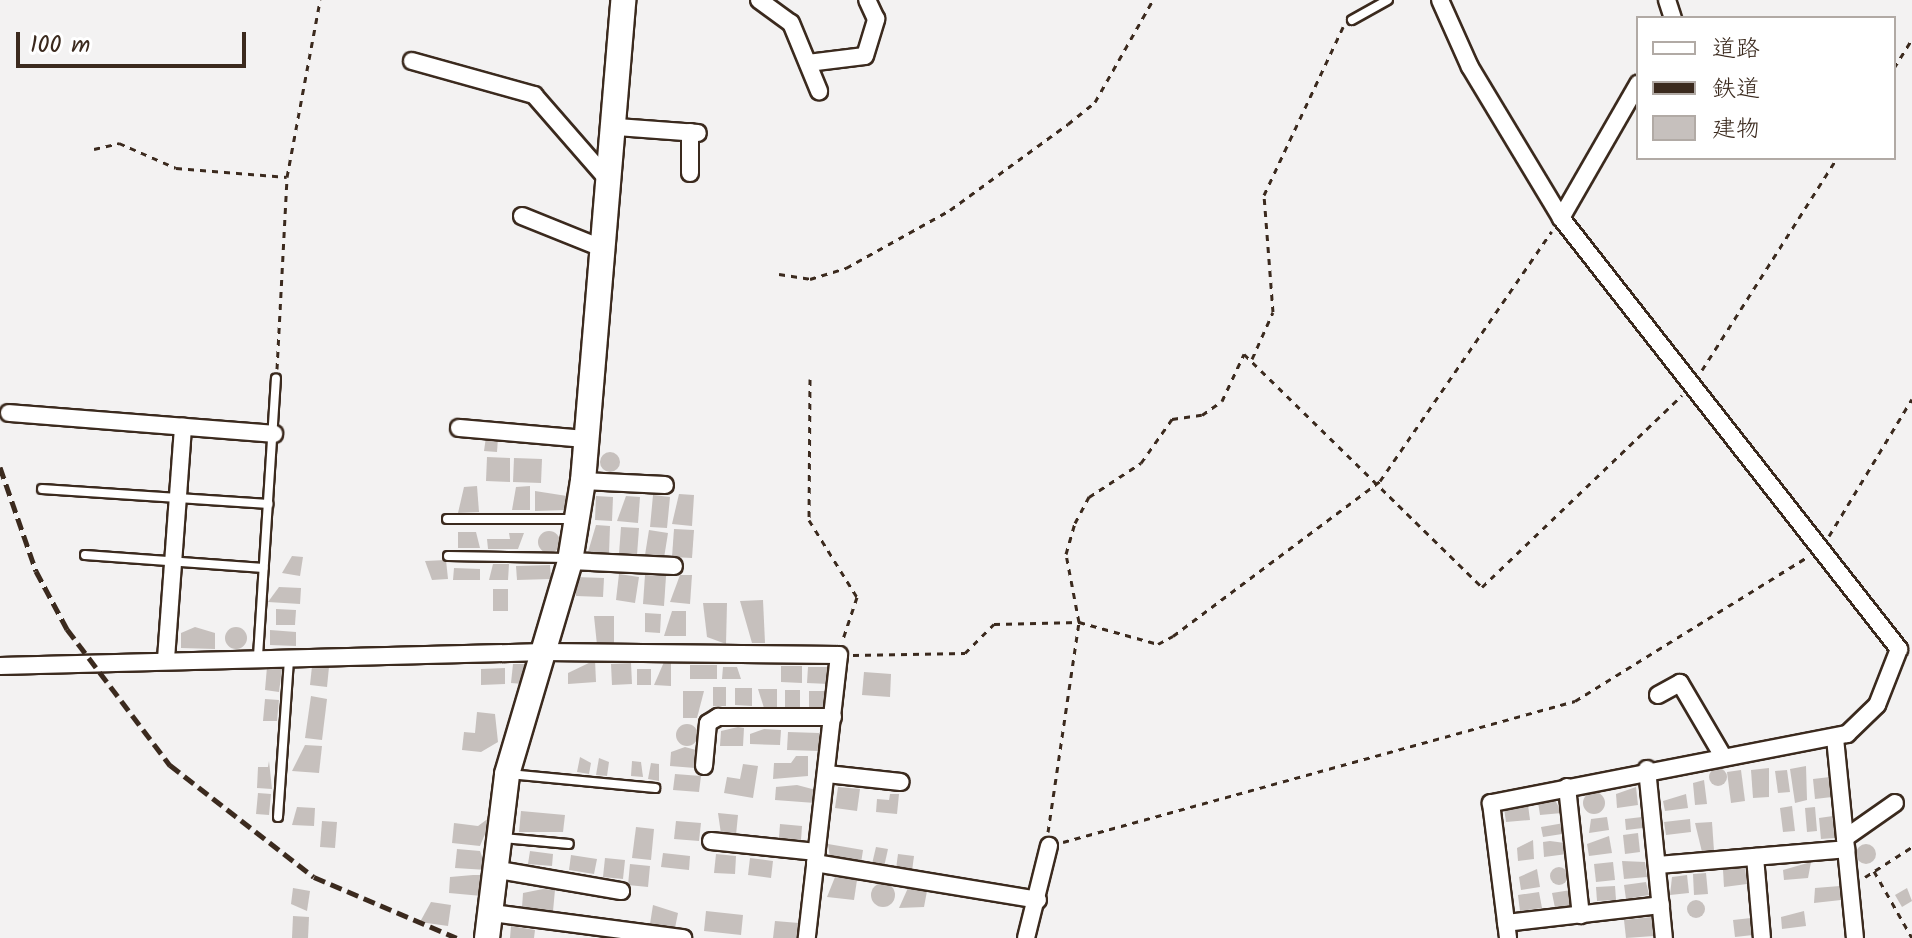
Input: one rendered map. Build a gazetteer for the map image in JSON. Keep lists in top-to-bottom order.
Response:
{
  "legend": ["道路", "鉄道", "建物"],
  "scale_bar": "100 m"
}
